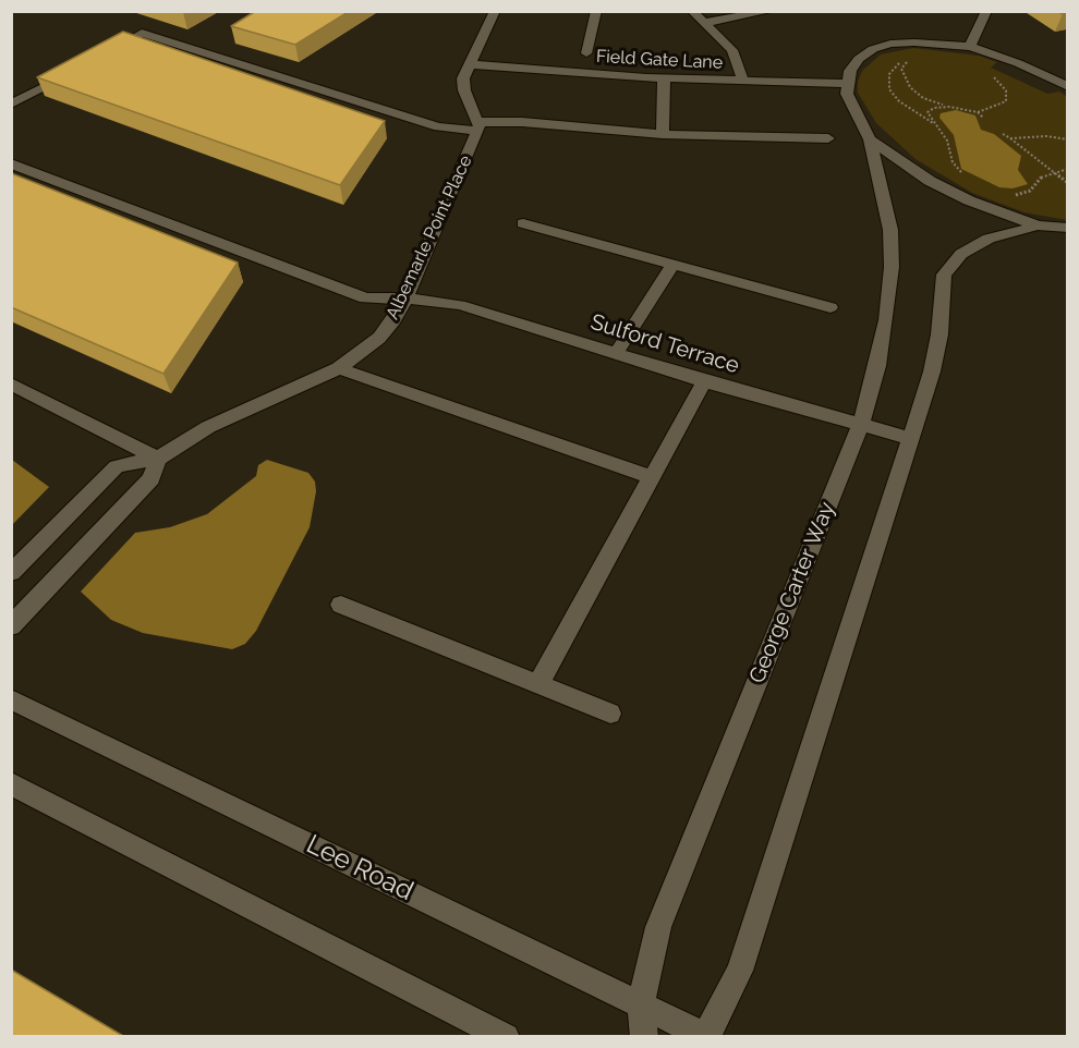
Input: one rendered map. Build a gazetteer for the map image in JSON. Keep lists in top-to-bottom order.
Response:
{
  "streets": {
    "street": [
      "Field Gate Lane",
      "Albemarle Point Place",
      "Sulford Terrace",
      "George Carter Way",
      "Lee Road"
    ]
  },
  "crossings": [
    ["Field Gate Lane", "George Carter Way"],
    ["Albemarle Point Place", "Sulford Terrace"],
    ["Sulford Terrace", "George Carter Way"],
    ["George Carter Way", "Lee Road"]
  ]
}
